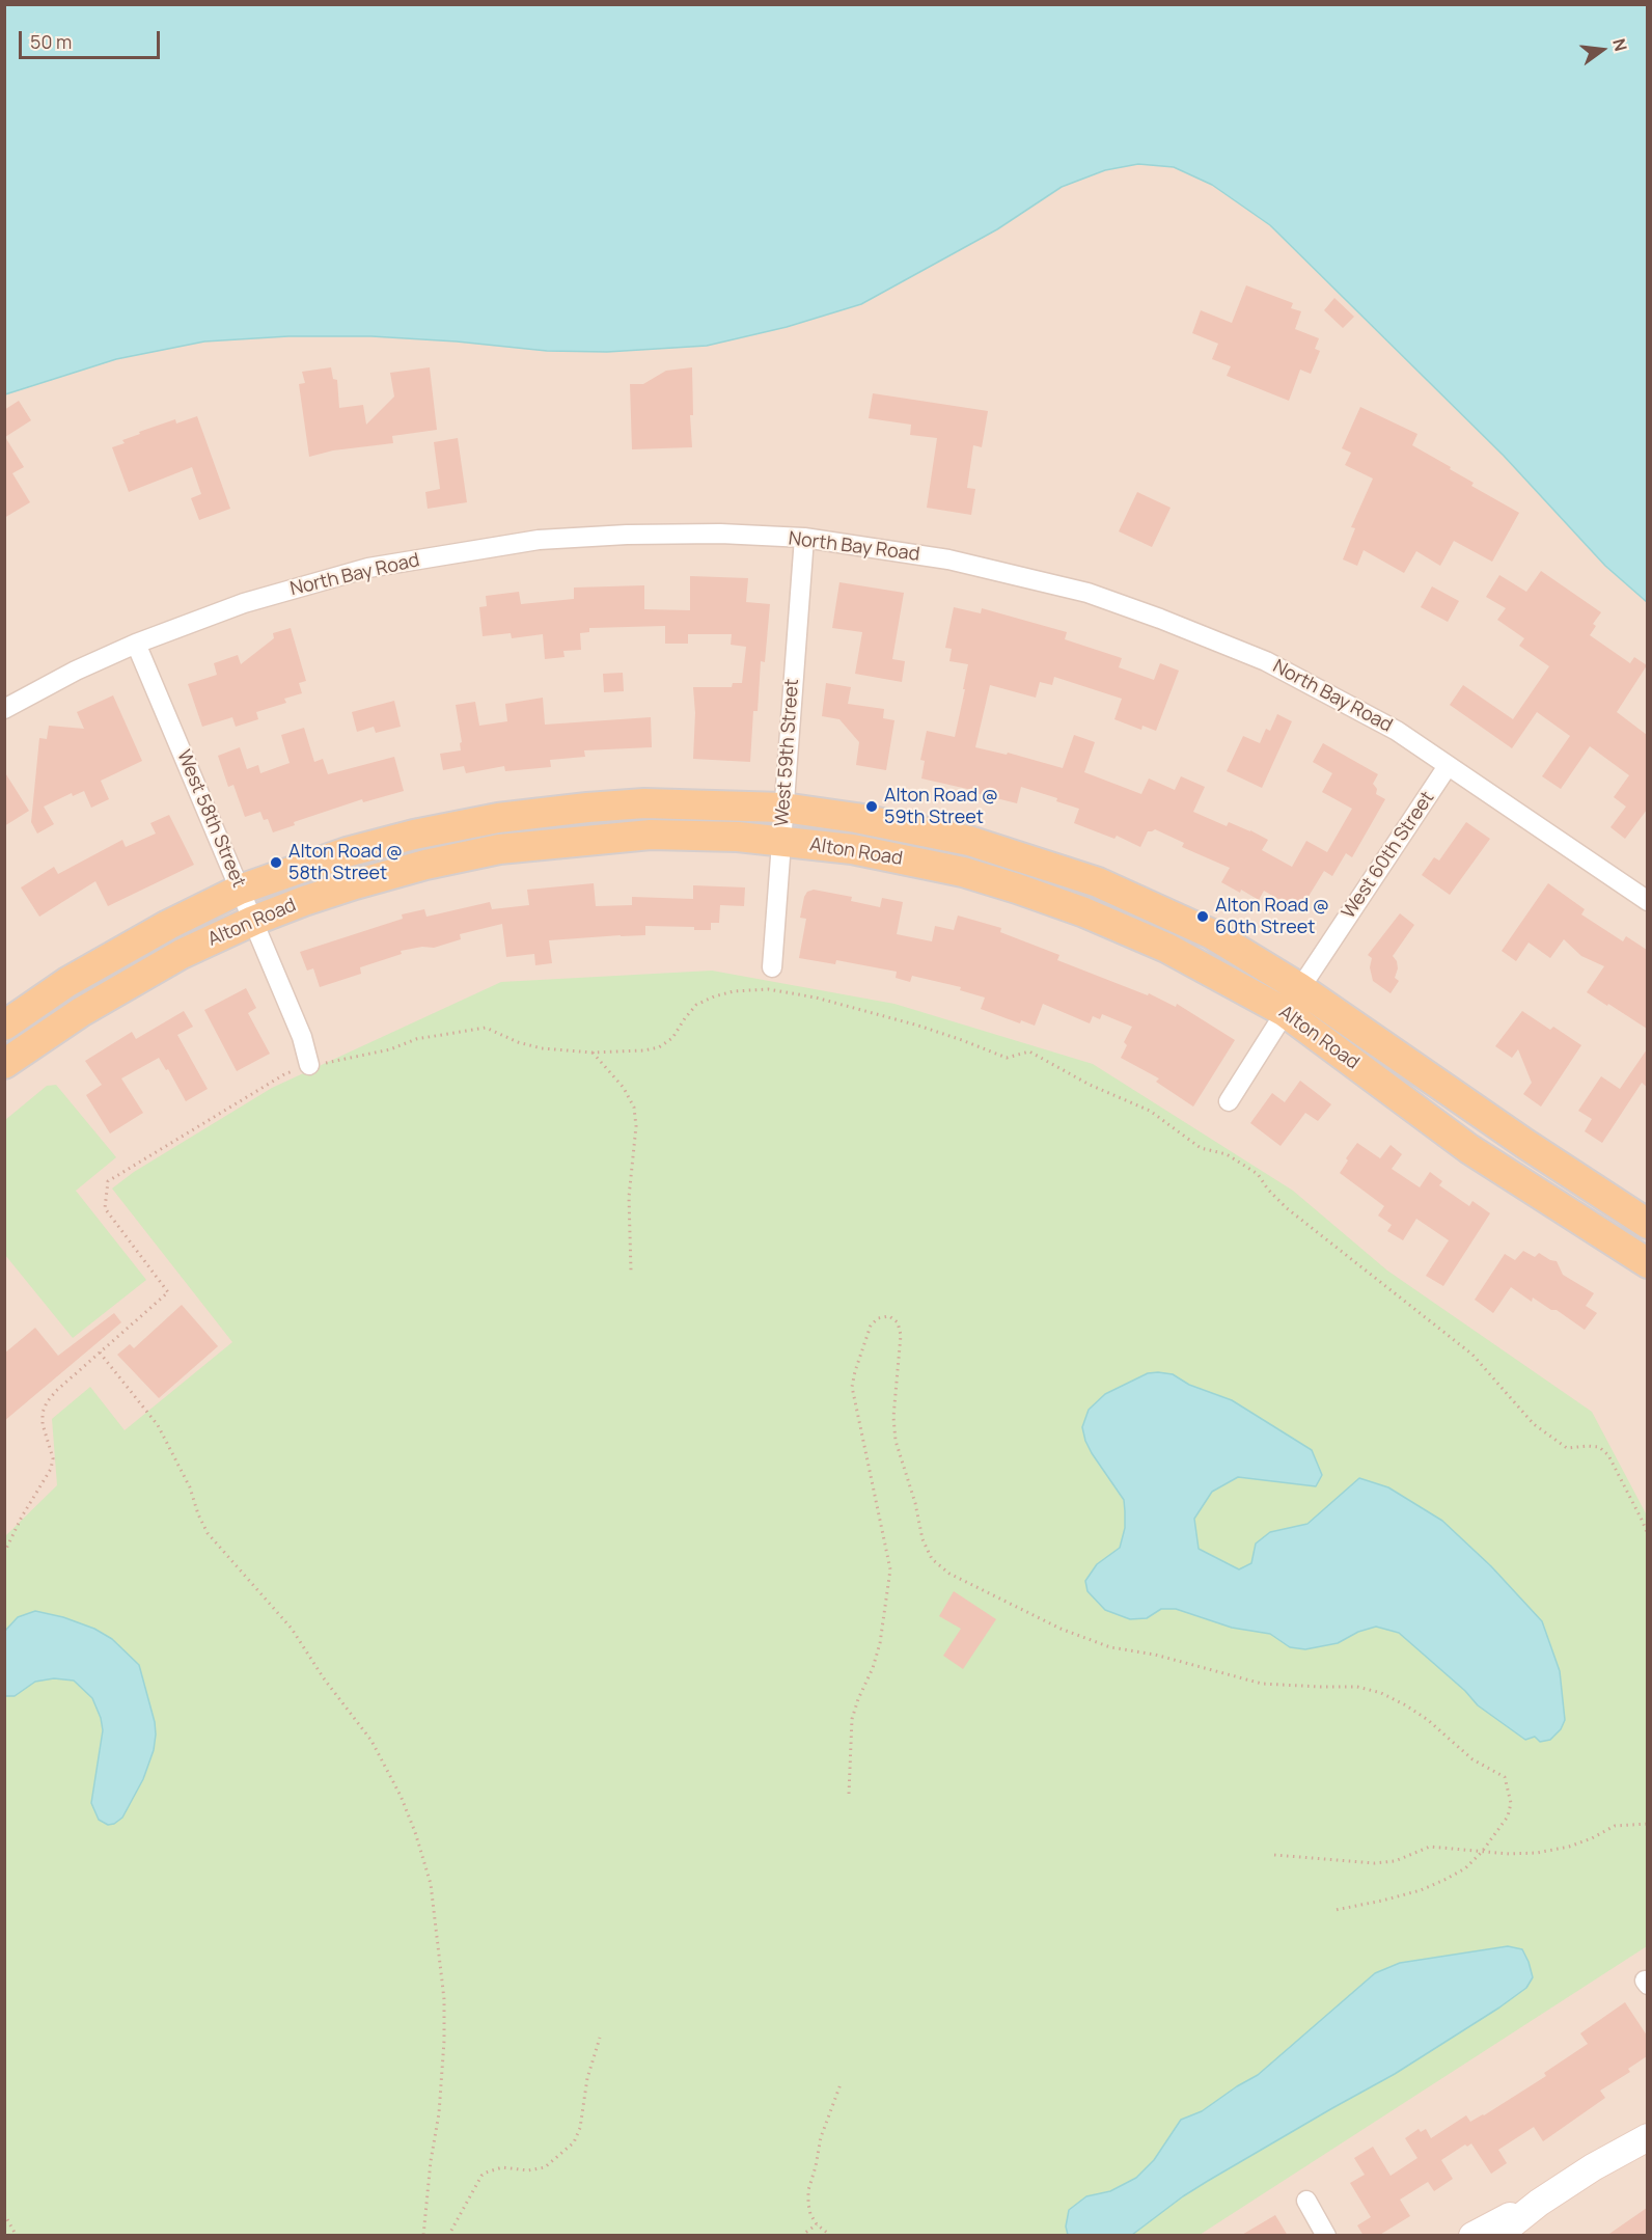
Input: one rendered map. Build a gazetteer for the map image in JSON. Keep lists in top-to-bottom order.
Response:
{
  "streets": {
    "main road": ["Alton Road"],
    "street": [
      "North Bay Road",
      "West 59th Street",
      "West 58th Street",
      "West 60th Street"
    ]
  },
  "crossings": [
    ["North Bay Road", "West 59th Street"],
    ["North Bay Road", "West 58th Street"],
    ["North Bay Road", "West 60th Street"],
    ["West 59th Street", "Alton Road"],
    ["West 58th Street", "Alton Road"],
    ["Alton Road", "West 60th Street"]
  ],
  "places": ["Alton Road @ 59th Street", "Alton Road @ 58th Street", "Alton Road @ 60th Street"],
  "scale_bar": "50 m",
  "north": "right"
}
